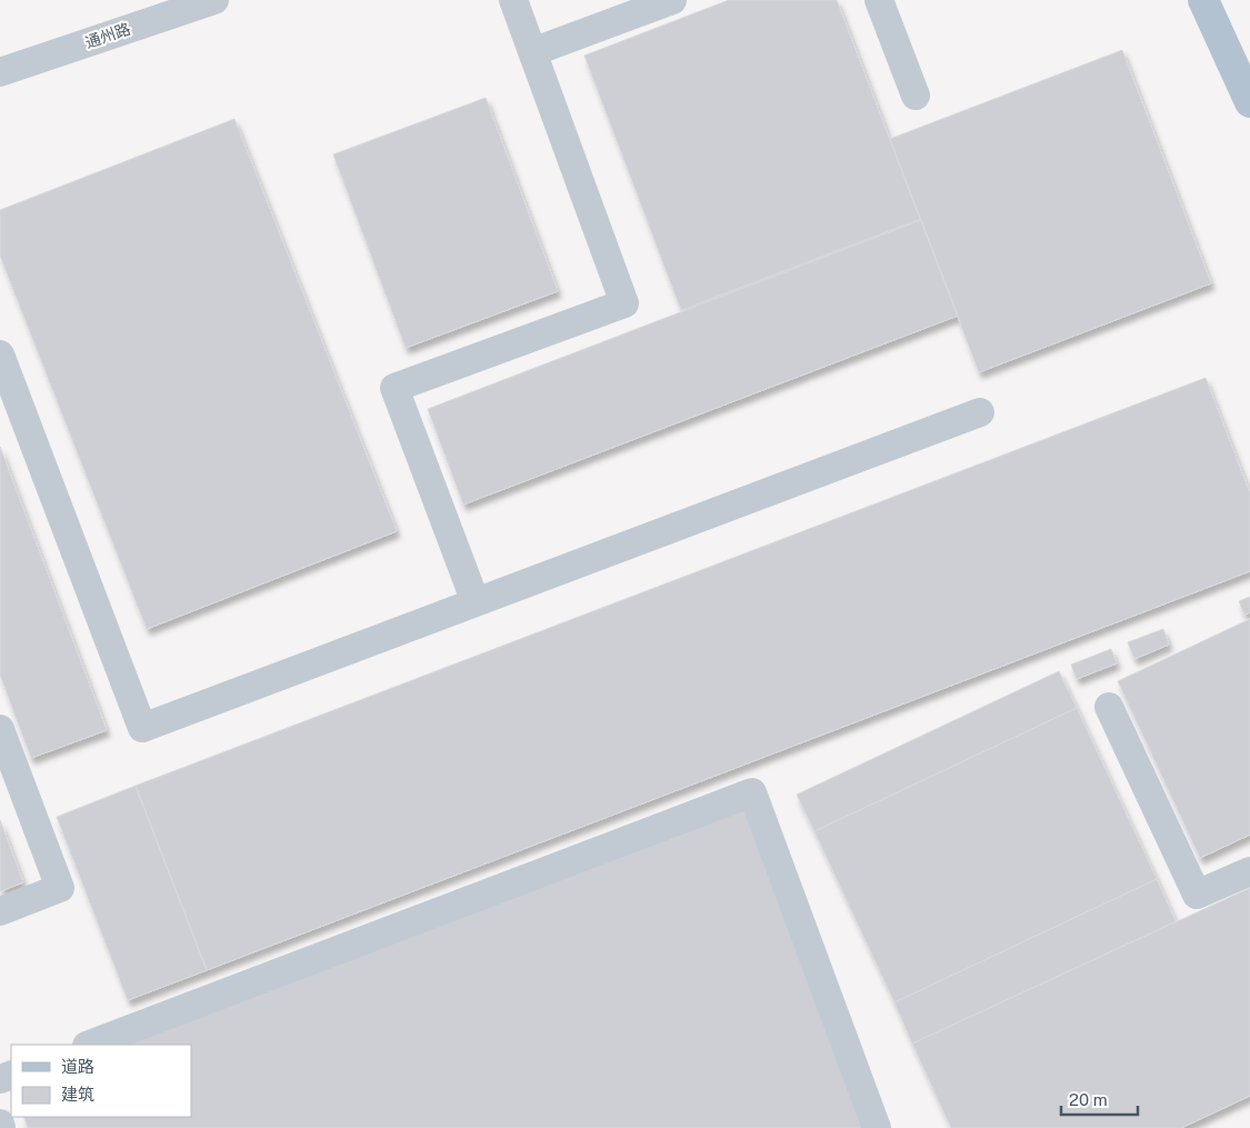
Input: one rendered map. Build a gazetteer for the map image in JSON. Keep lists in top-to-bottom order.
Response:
{
  "streets": {
    "street": ["通州路"]
  },
  "legend": ["道路", "建筑"],
  "scale_bar": "20 m"
}
